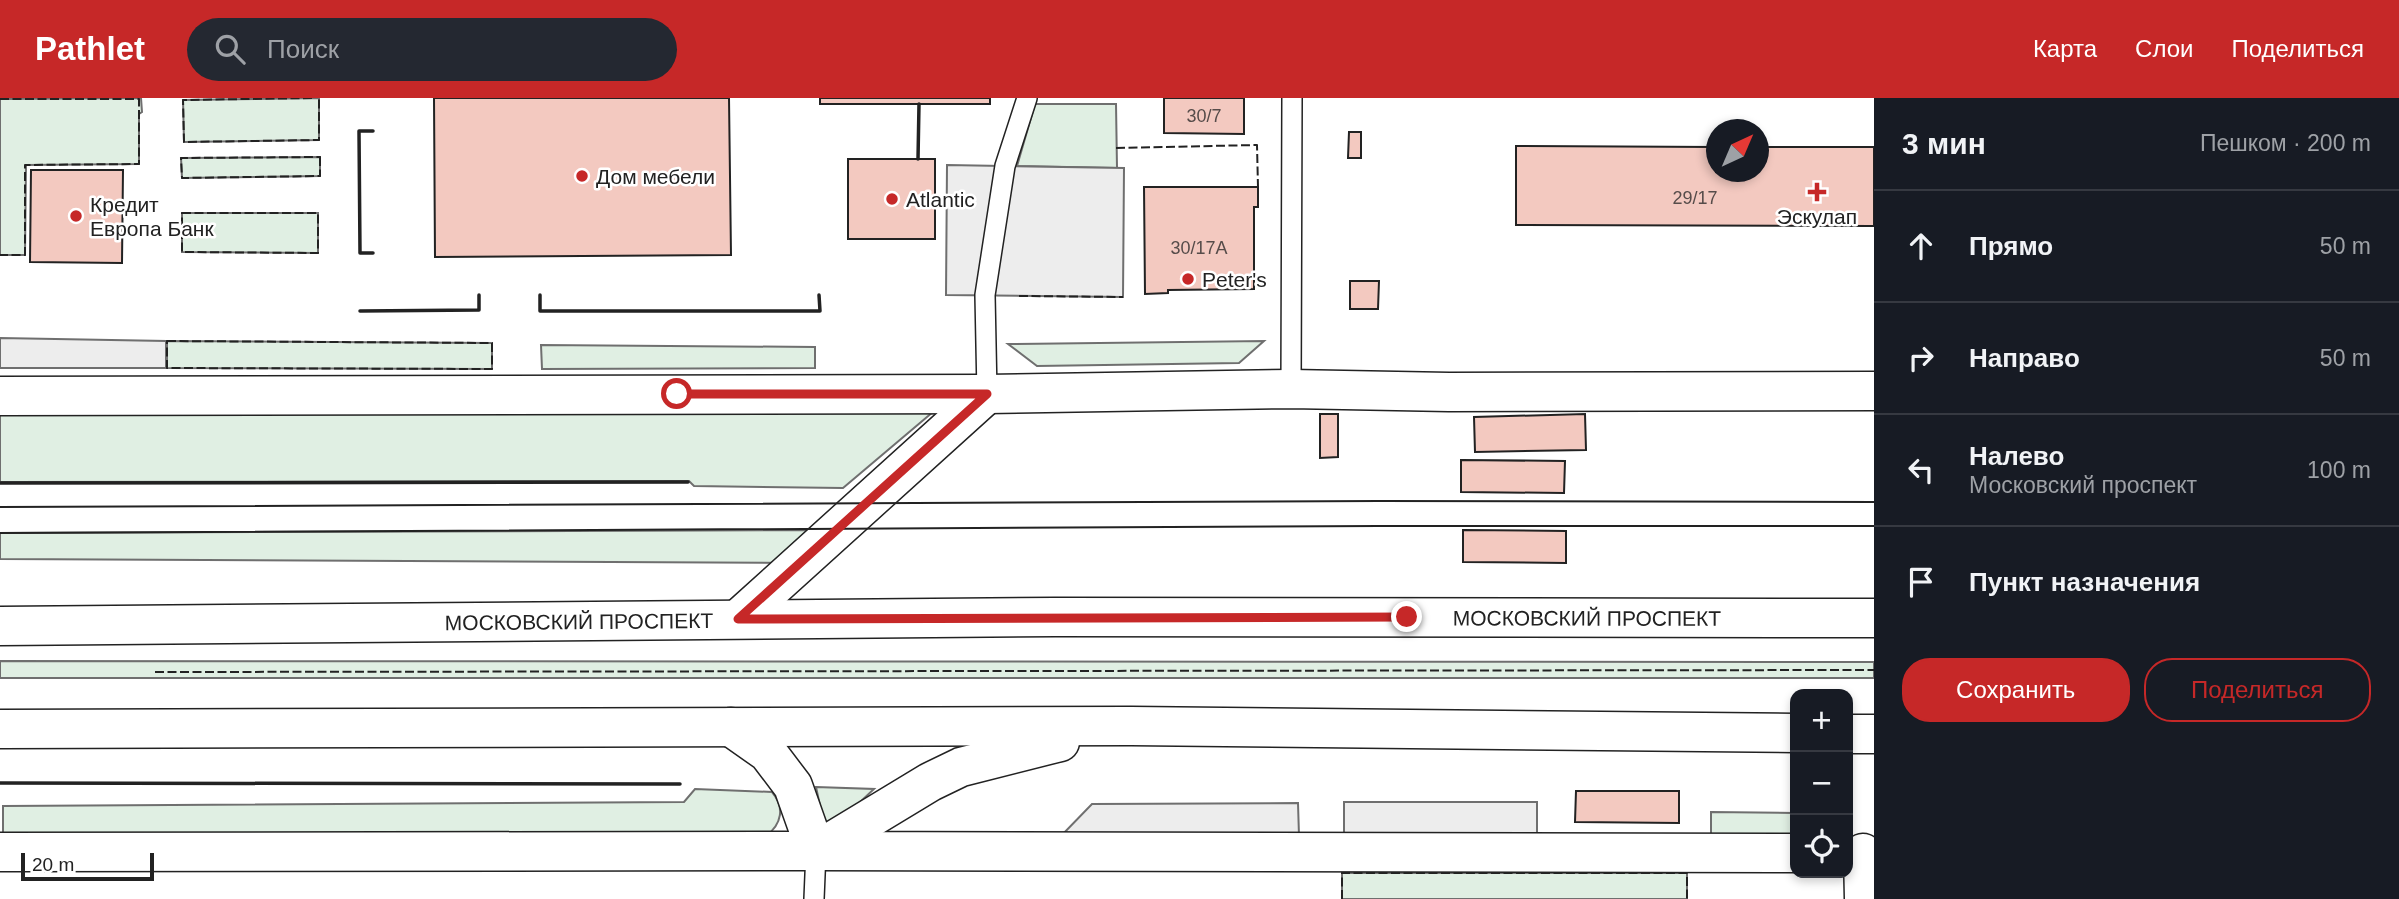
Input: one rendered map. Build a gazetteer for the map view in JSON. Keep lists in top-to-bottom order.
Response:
{
  "streets": {
    "main road": ["МОСКОВСКИЙ ПРОСПЕКТ"]
  },
  "places": {
    "other": [
      "Дом мебели",
      "Atlantic",
      "Кредит Европа Банк",
      "Peter's"
    ],
    "health": ["Эскулап"]
  },
  "house_numbers": ["30/7", "29/17", "30/17А"],
  "scale_bar": "20 m",
  "north": "top right",
  "page": {
    "header": "Pathlet",
    "search": "Поиск",
    "nav": ["Карта", "Слои", "Поделиться"],
    "heading": ["3 мин", "Пешком · 200 m"],
    "list": [
      ["Прямо", "50 m"],
      ["Направо", "50 m"],
      ["Налево", "Московский проспект", "100 m"],
      "Пункт назначения"
    ],
    "buttons": ["Сохранить", "Поделиться"],
    "map_buttons": ["+", "−"],
    "scale": "20 m"
  }
}
